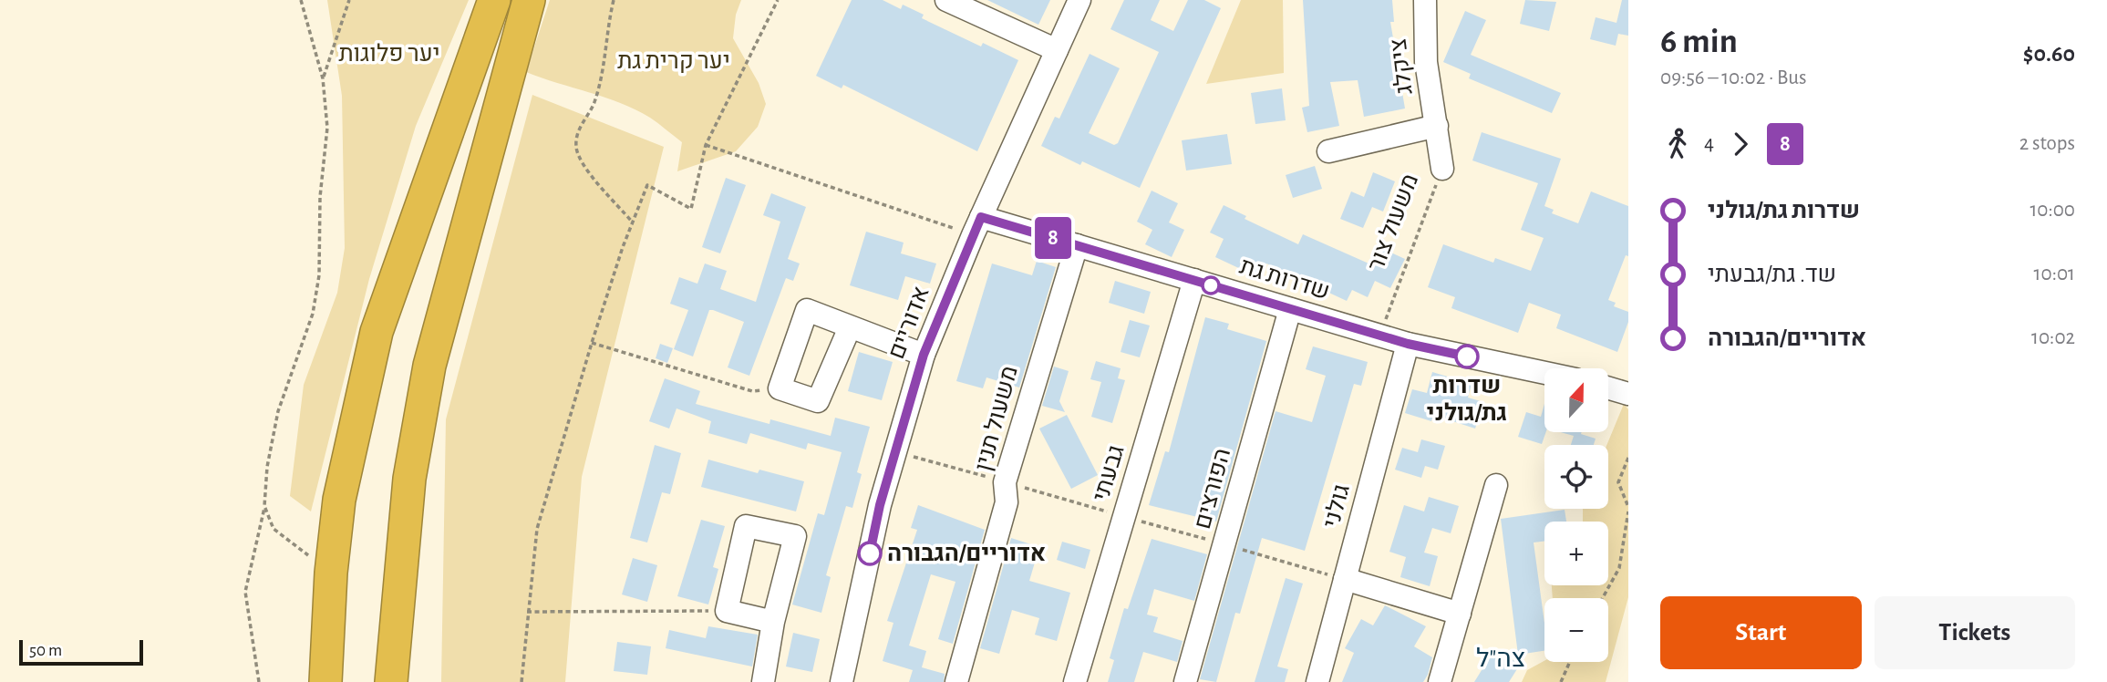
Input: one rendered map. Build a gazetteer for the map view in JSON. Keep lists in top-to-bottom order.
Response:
{
  "streets": {
    "street": [
      "ציקלג",
      "משעול צור",
      "שדרות גת",
      "אדוריים",
      "משעול תנין",
      "גבעתי",
      "הפורצים",
      "גולני"
    ]
  },
  "crossings": [
    ["ציקלג", "משעול צור"],
    ["משעול צור", "שדרות גת"],
    ["שדרות גת", "אדוריים"],
    ["שדרות גת", "משעול תנין"],
    ["שדרות גת", "גבעתי"],
    ["שדרות גת", "הפורצים"],
    ["שדרות גת", "גולני"]
  ],
  "districts": ["צה\"ל"],
  "parks": ["יער פלוגות", "יער קרית גת"],
  "places": ["שדרות גת/גולני", "אדוריים/הגבורה"],
  "lines": ["bus line 8"],
  "scale_bar": "50 m",
  "north": "top",
  "page": {
    "on_map": "8",
    "heading": ["6 min", "09:56 – 10:02 · Bus", "$0.60"],
    "legs": ["4", "8", "2 stops"],
    "list": [
      {
        "name": "שדרות גת/גולני",
        "value": "10:00"
      },
      {
        "name": "שד. גת/גבעתי",
        "value": "10:01"
      },
      {
        "name": "אדוריים/הגבורה",
        "value": "10:02"
      }
    ],
    "map_buttons": ["+", "−"],
    "buttons": ["Start", "Tickets"],
    "scale": "50 m"
  }
}
